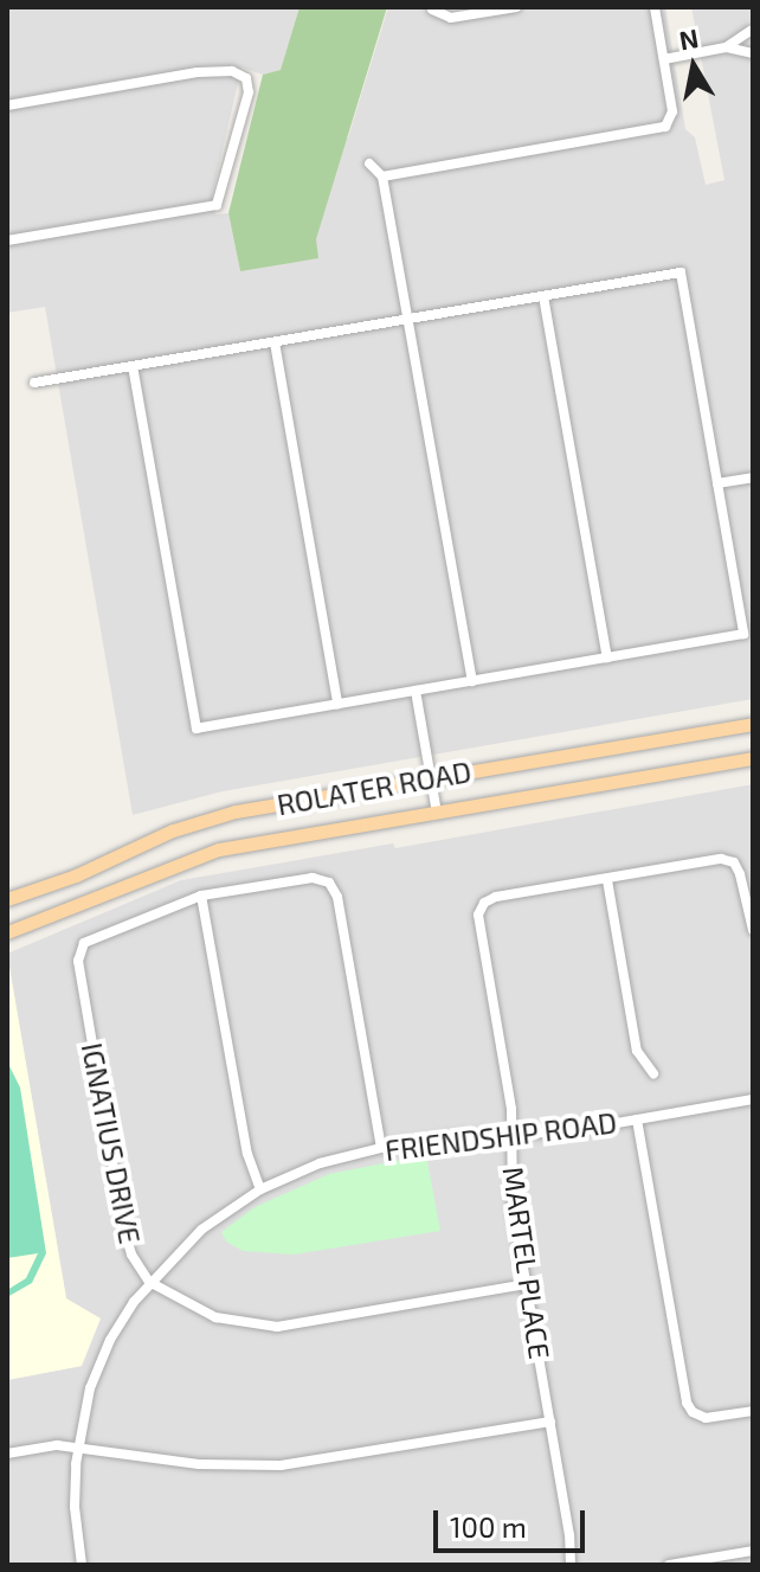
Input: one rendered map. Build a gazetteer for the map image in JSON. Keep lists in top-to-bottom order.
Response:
{
  "streets": {
    "main road": ["ROLATER ROAD"],
    "street": ["FRIENDSHIP ROAD", "IGNATIUS DRIVE", "MARTEL PLACE"]
  },
  "crossings": [
    ["FRIENDSHIP ROAD", "IGNATIUS DRIVE"],
    ["FRIENDSHIP ROAD", "MARTEL PLACE"],
    ["IGNATIUS DRIVE", "MARTEL PLACE"]
  ],
  "scale_bar": "100 m",
  "north": "top"
}
